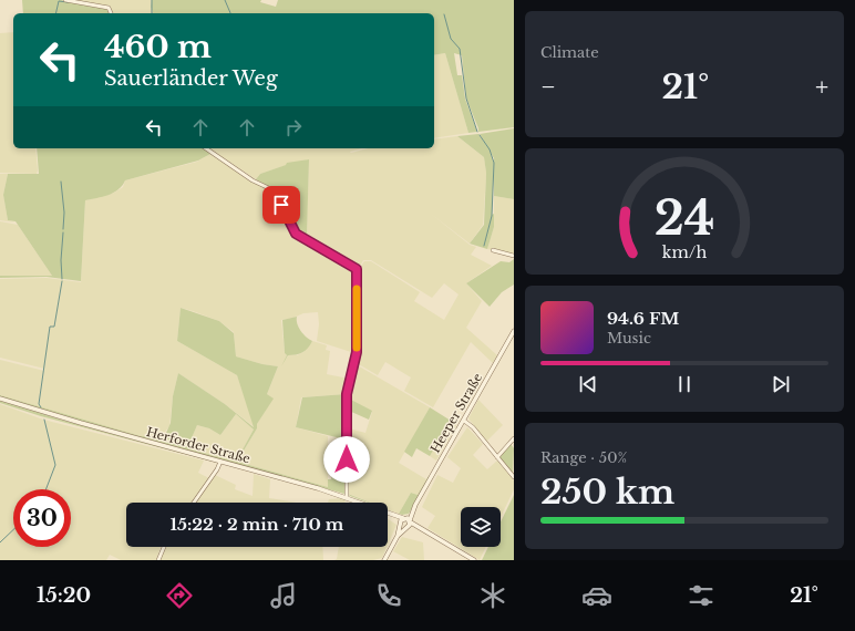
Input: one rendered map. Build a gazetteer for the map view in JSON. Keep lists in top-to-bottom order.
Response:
{
  "streets": {
    "street": ["Heeper Straße", "Herforder Straße"]
  },
  "crossings": [
    ["Heeper Straße", "Herforder Straße"]
  ],
  "page": {
    "tile": [
      "Climate",
      ["Range · 50%", "250 km"]
    ],
    "turn": ["460 m", "Sauerländer Weg"],
    "heat": ["−", "21°", "+"],
    "song": ["94.6 FM", "Music"],
    "limit": "30",
    "trip": "15:22 · 2 min · 710 m",
    "tabs": ["15:20", "21°"],
    "gauge": ["24", "km/h"]
  }
}
